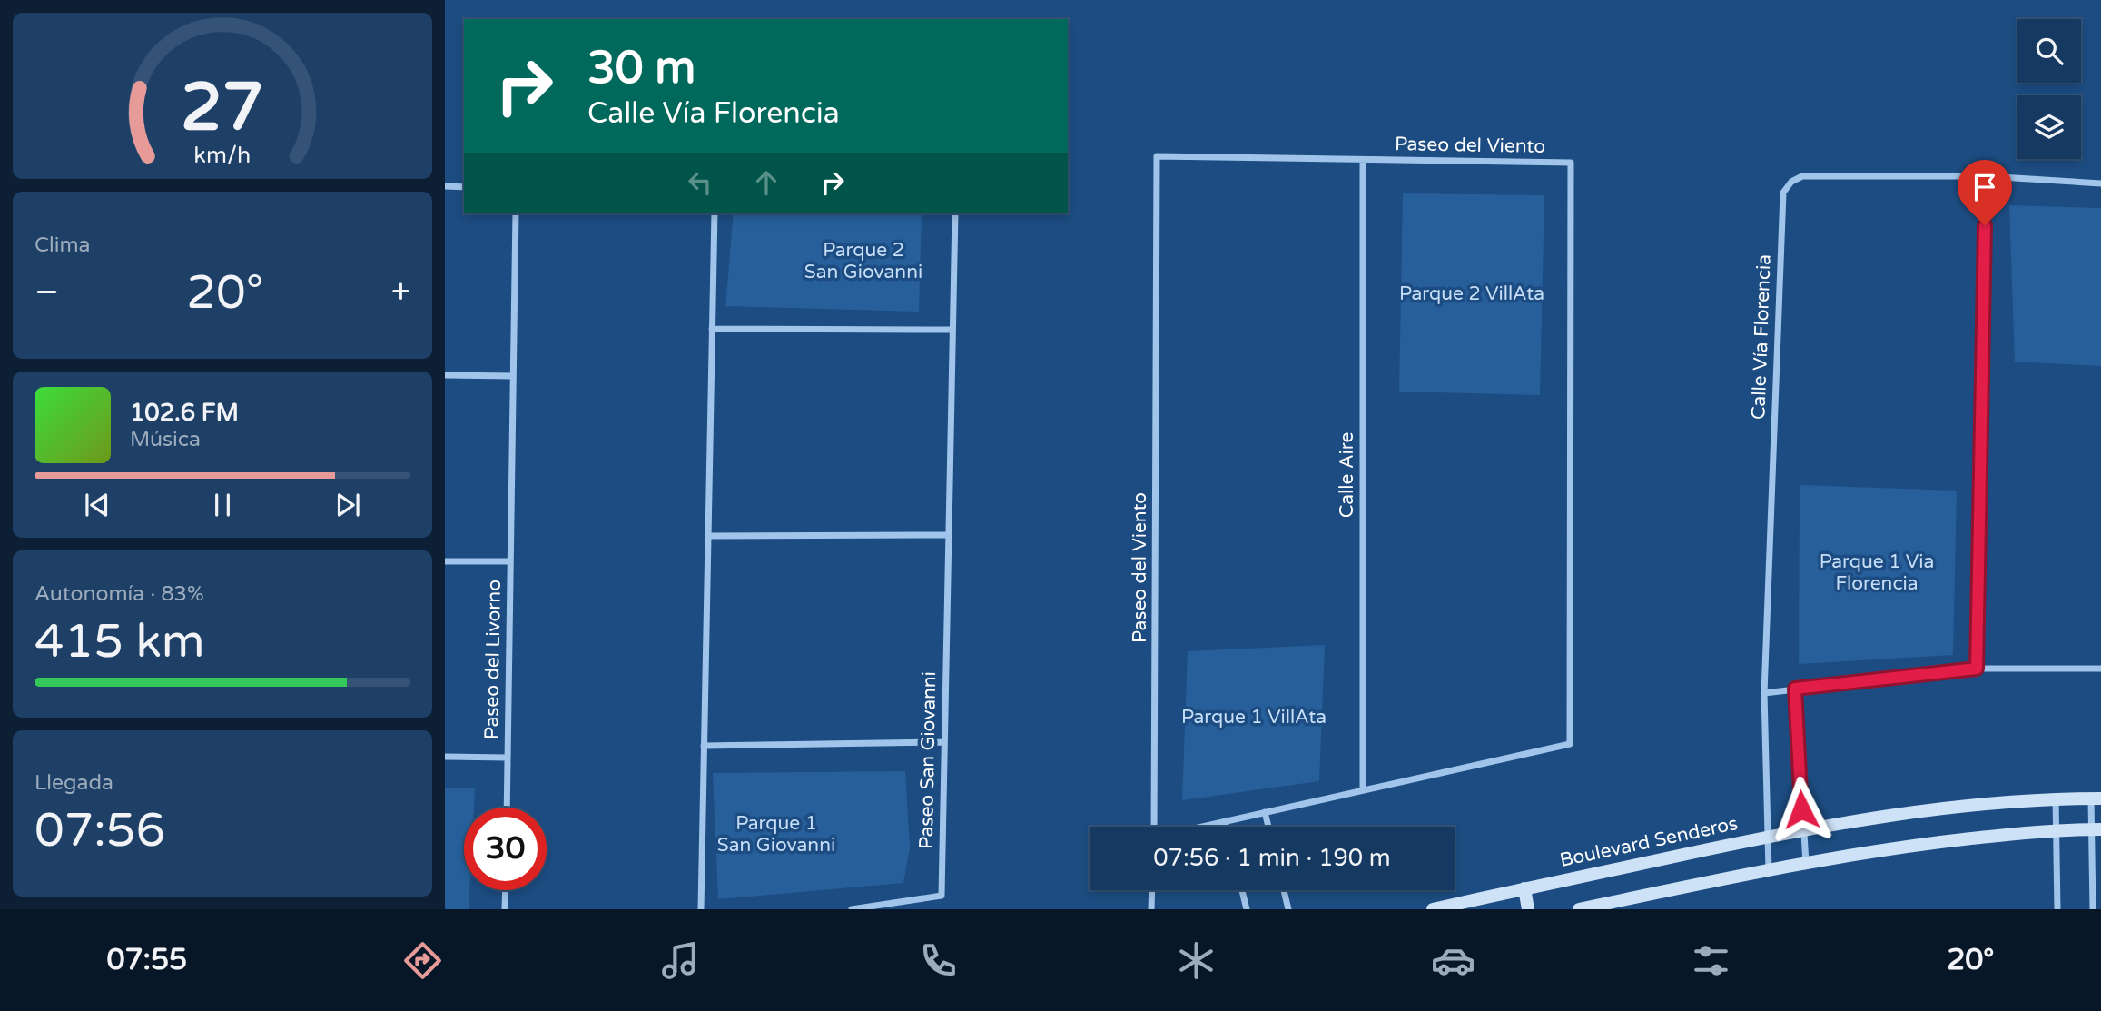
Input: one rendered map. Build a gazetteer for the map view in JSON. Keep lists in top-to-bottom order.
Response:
{
  "streets": {
    "main road": ["Boulevard Senderos"],
    "street": [
      "Paseo del Viento",
      "Calle Vía Florencia",
      "Calle Aire",
      "Paseo del Livorno",
      "Paseo San Giovanni"
    ]
  },
  "crossings": [
    ["Paseo del Viento", "Calle Aire"],
    ["Calle Vía Florencia", "Boulevard Senderos"]
  ],
  "parks": [
    "Parque 2 San Giovanni",
    "Parque 2 VillAta",
    "Parque 1 Via Florencia",
    "Parque 1 VillAta",
    "Parque 1 San Giovanni"
  ],
  "page": {
    "turn": ["30 m", "Calle Vía Florencia"],
    "tile": [
      "Clima",
      ["Autonomía · 83%", "415 km"],
      ["Llegada", "07:56"]
    ],
    "heat": ["−", "20°", "+"],
    "song": ["102.6 FM", "Música"],
    "limit": "30",
    "trip": "07:56 · 1 min · 190 m",
    "tabs": ["07:55", "20°"],
    "gauge": ["27", "km/h"]
  }
}
